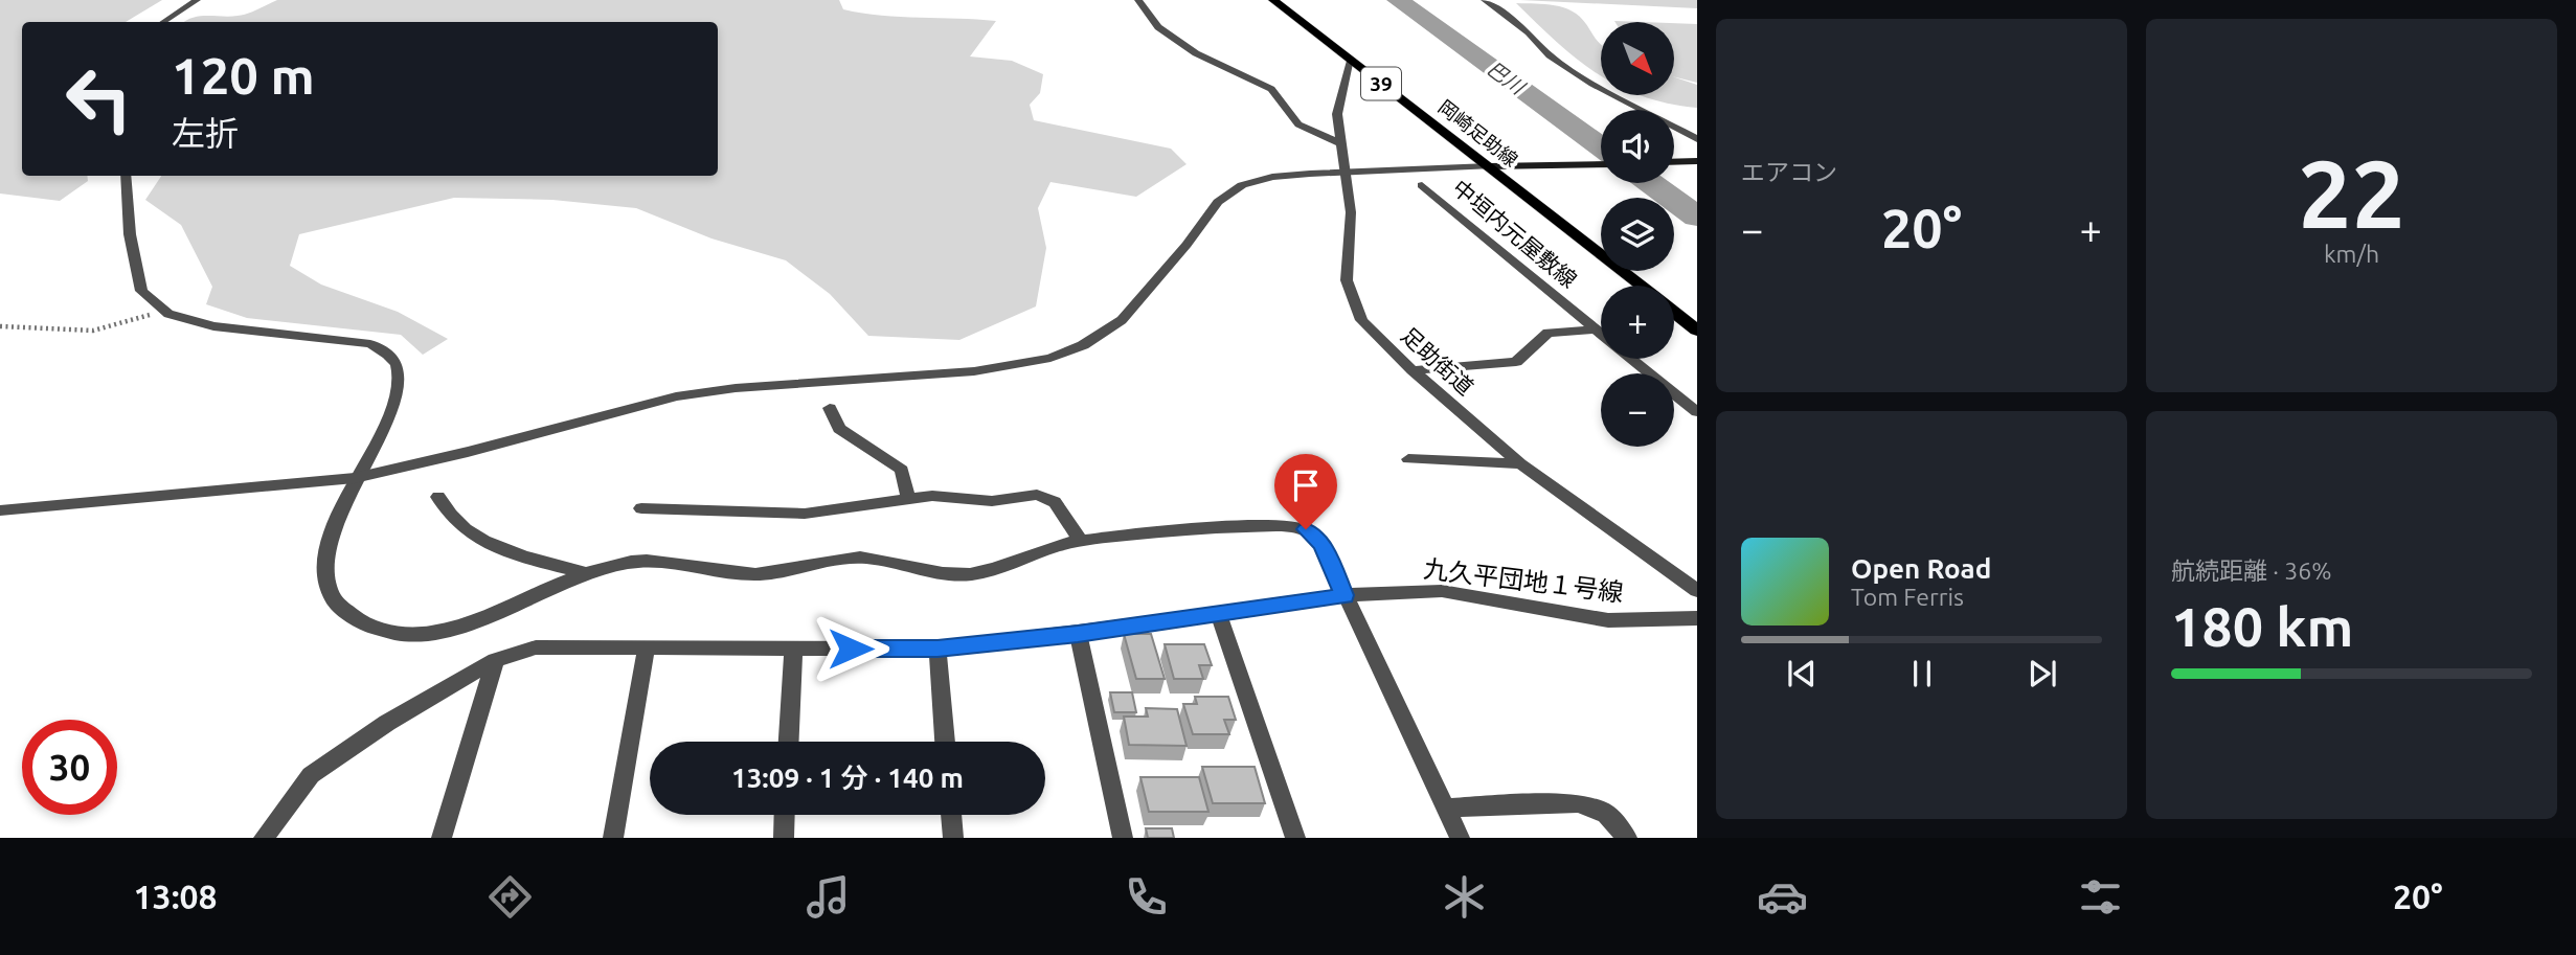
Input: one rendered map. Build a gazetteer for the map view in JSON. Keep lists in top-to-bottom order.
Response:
{
  "streets": {
    "main road": ["39", "岡崎足助線"],
    "street": ["中垣内元屋敷線", "足助街道", "九久平団地１号線"]
  },
  "crossings": [
    ["岡崎足助線", "足助街道"]
  ],
  "water": ["巴川"],
  "north": "bottom right",
  "page": {
    "tile": [
      "エアコン",
      ["22", "km/h"],
      ["航続距離 · 36%", "180 km"]
    ],
    "map_buttons": ["+", "−"],
    "turn": ["120 m", "左折"],
    "heat": ["−", "20°", "+"],
    "song": ["Open Road", "Tom Ferris"],
    "limit": "30",
    "trip": "13:09 · 1 分 · 140 m",
    "tabs": ["13:08", "20°"]
  }
}
